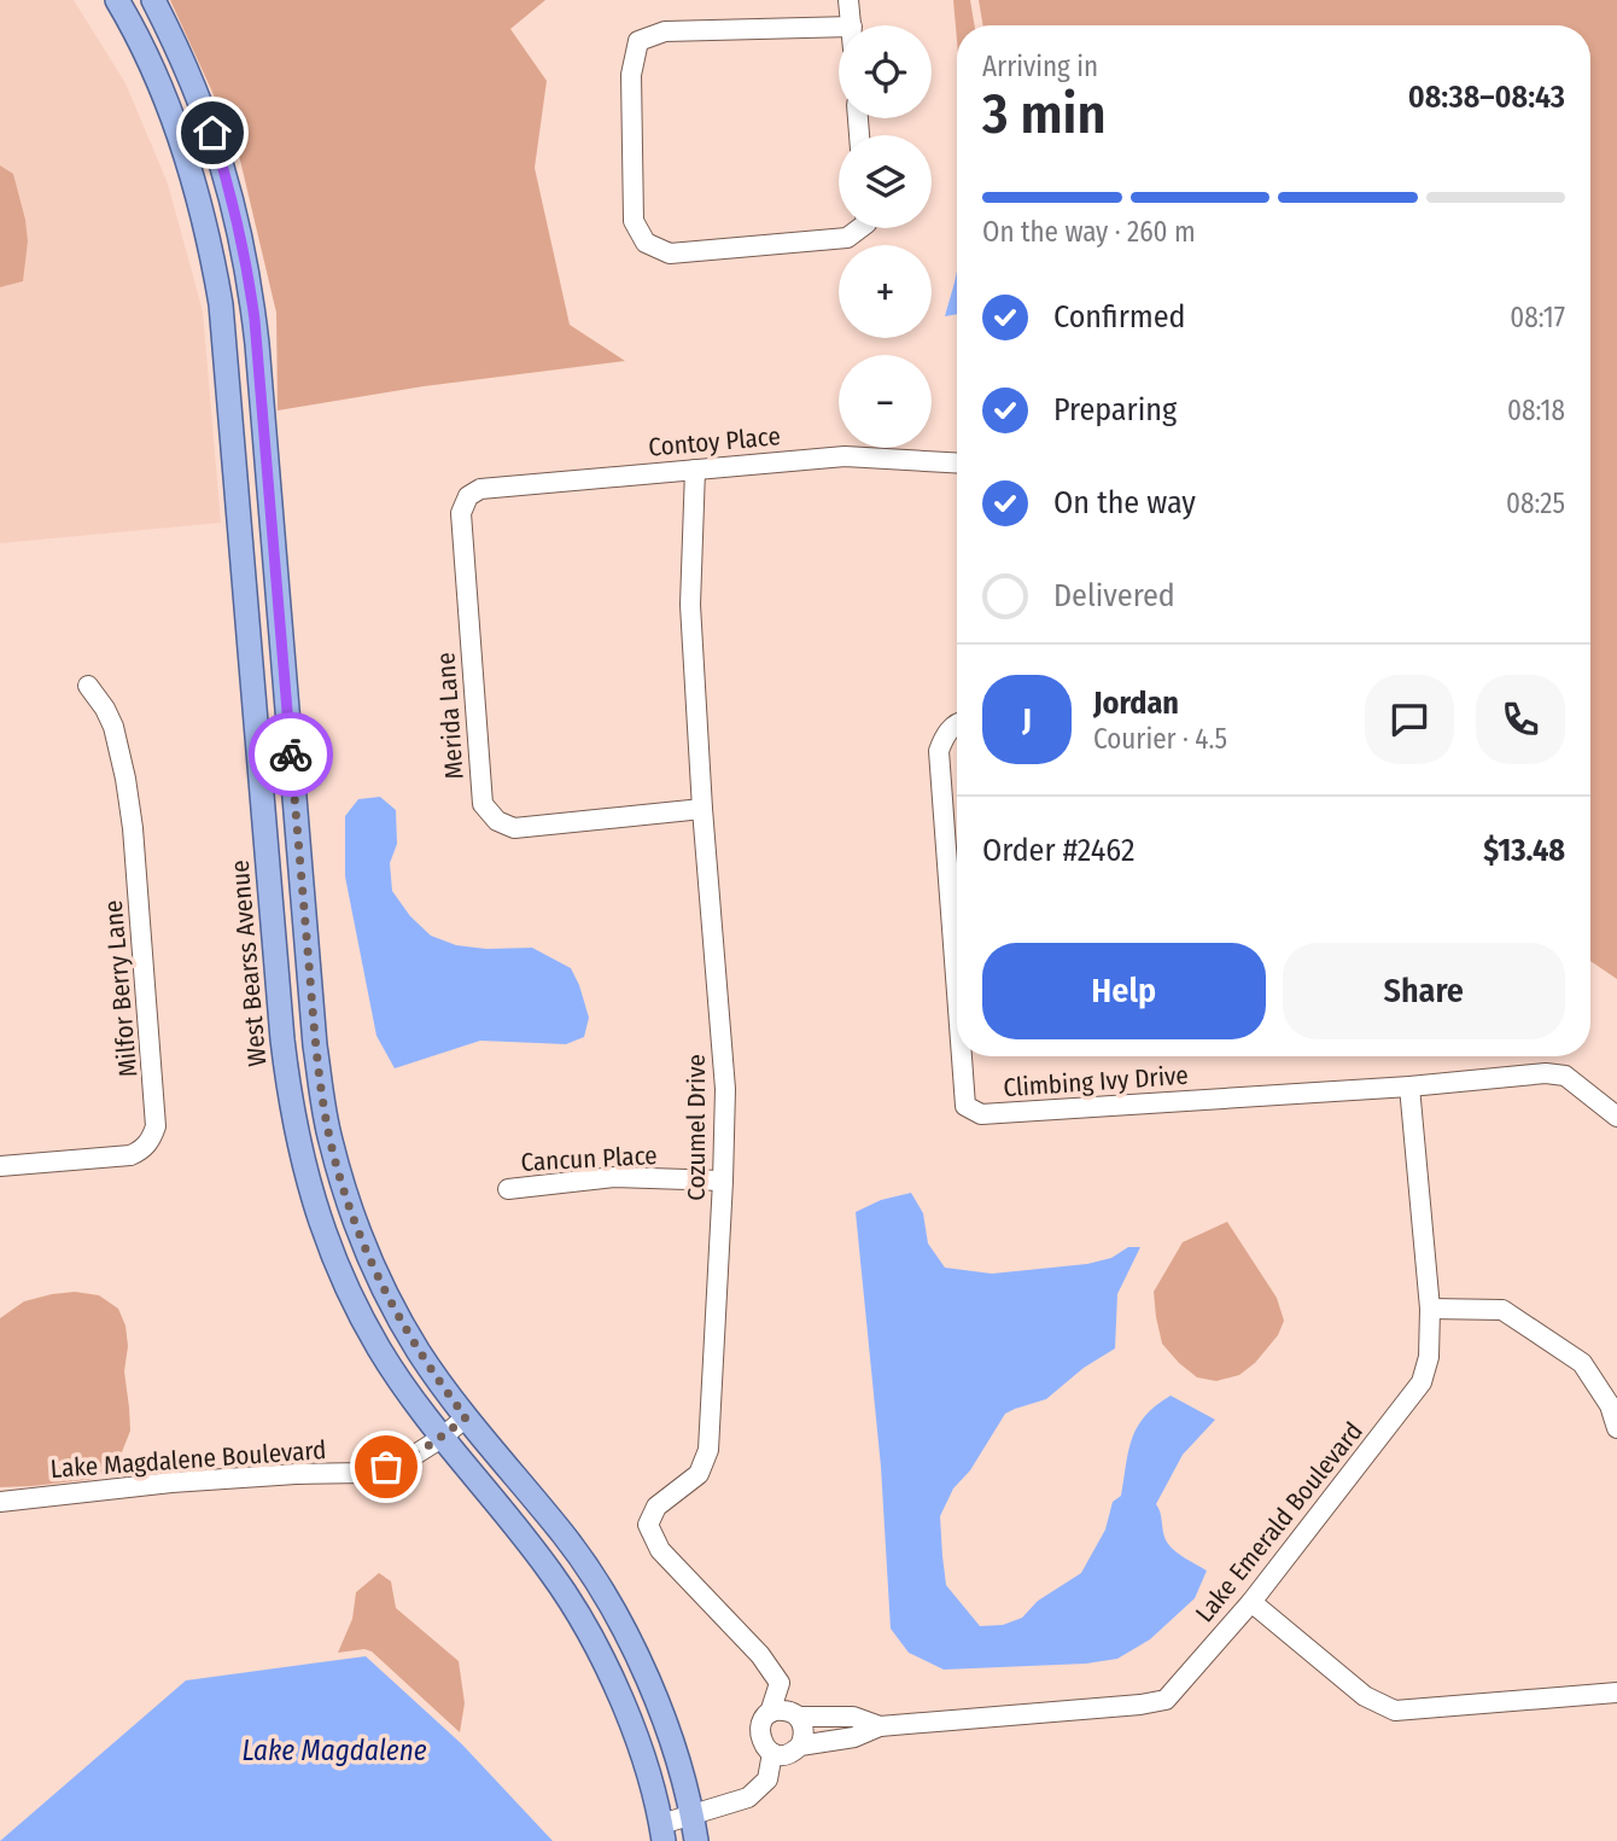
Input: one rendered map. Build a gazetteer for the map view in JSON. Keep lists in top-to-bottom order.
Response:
{
  "streets": {
    "main road": ["West Bearss Avenue"],
    "street": [
      "Contoy Place",
      "Merida Lane",
      "Milfor Berry Lane",
      "Climbing Ivy Drive",
      "Cozumel Drive",
      "Cancun Place",
      "Lake Magdalene Boulevard",
      "Lake Emerald Boulevard"
    ]
  },
  "crossings": [
    ["Contoy Place", "Merida Lane"],
    ["Contoy Place", "Cozumel Drive"],
    ["Merida Lane", "Cozumel Drive"],
    ["West Bearss Avenue", "Lake Magdalene Boulevard"],
    ["Climbing Ivy Drive", "Lake Emerald Boulevard"],
    ["Cozumel Drive", "Cancun Place"],
    ["Cozumel Drive", "Lake Emerald Boulevard"]
  ],
  "water": ["Lake Magdalene"],
  "page": {
    "map_buttons": ["+", "−"],
    "heading": ["3 min", "Arriving in", "08:38–08:43"],
    "panel": [
      "Jordan",
      "Courier · 4.5",
      "Order #2462",
      "$13.48"
    ],
    "bar": "On the way · 260 m",
    "list": [
      ["Confirmed", "08:17"],
      ["Preparing", "08:18"],
      ["On the way", "08:25"],
      "Delivered"
    ],
    "round": "J",
    "buttons": ["Help", "Share"]
  }
}
